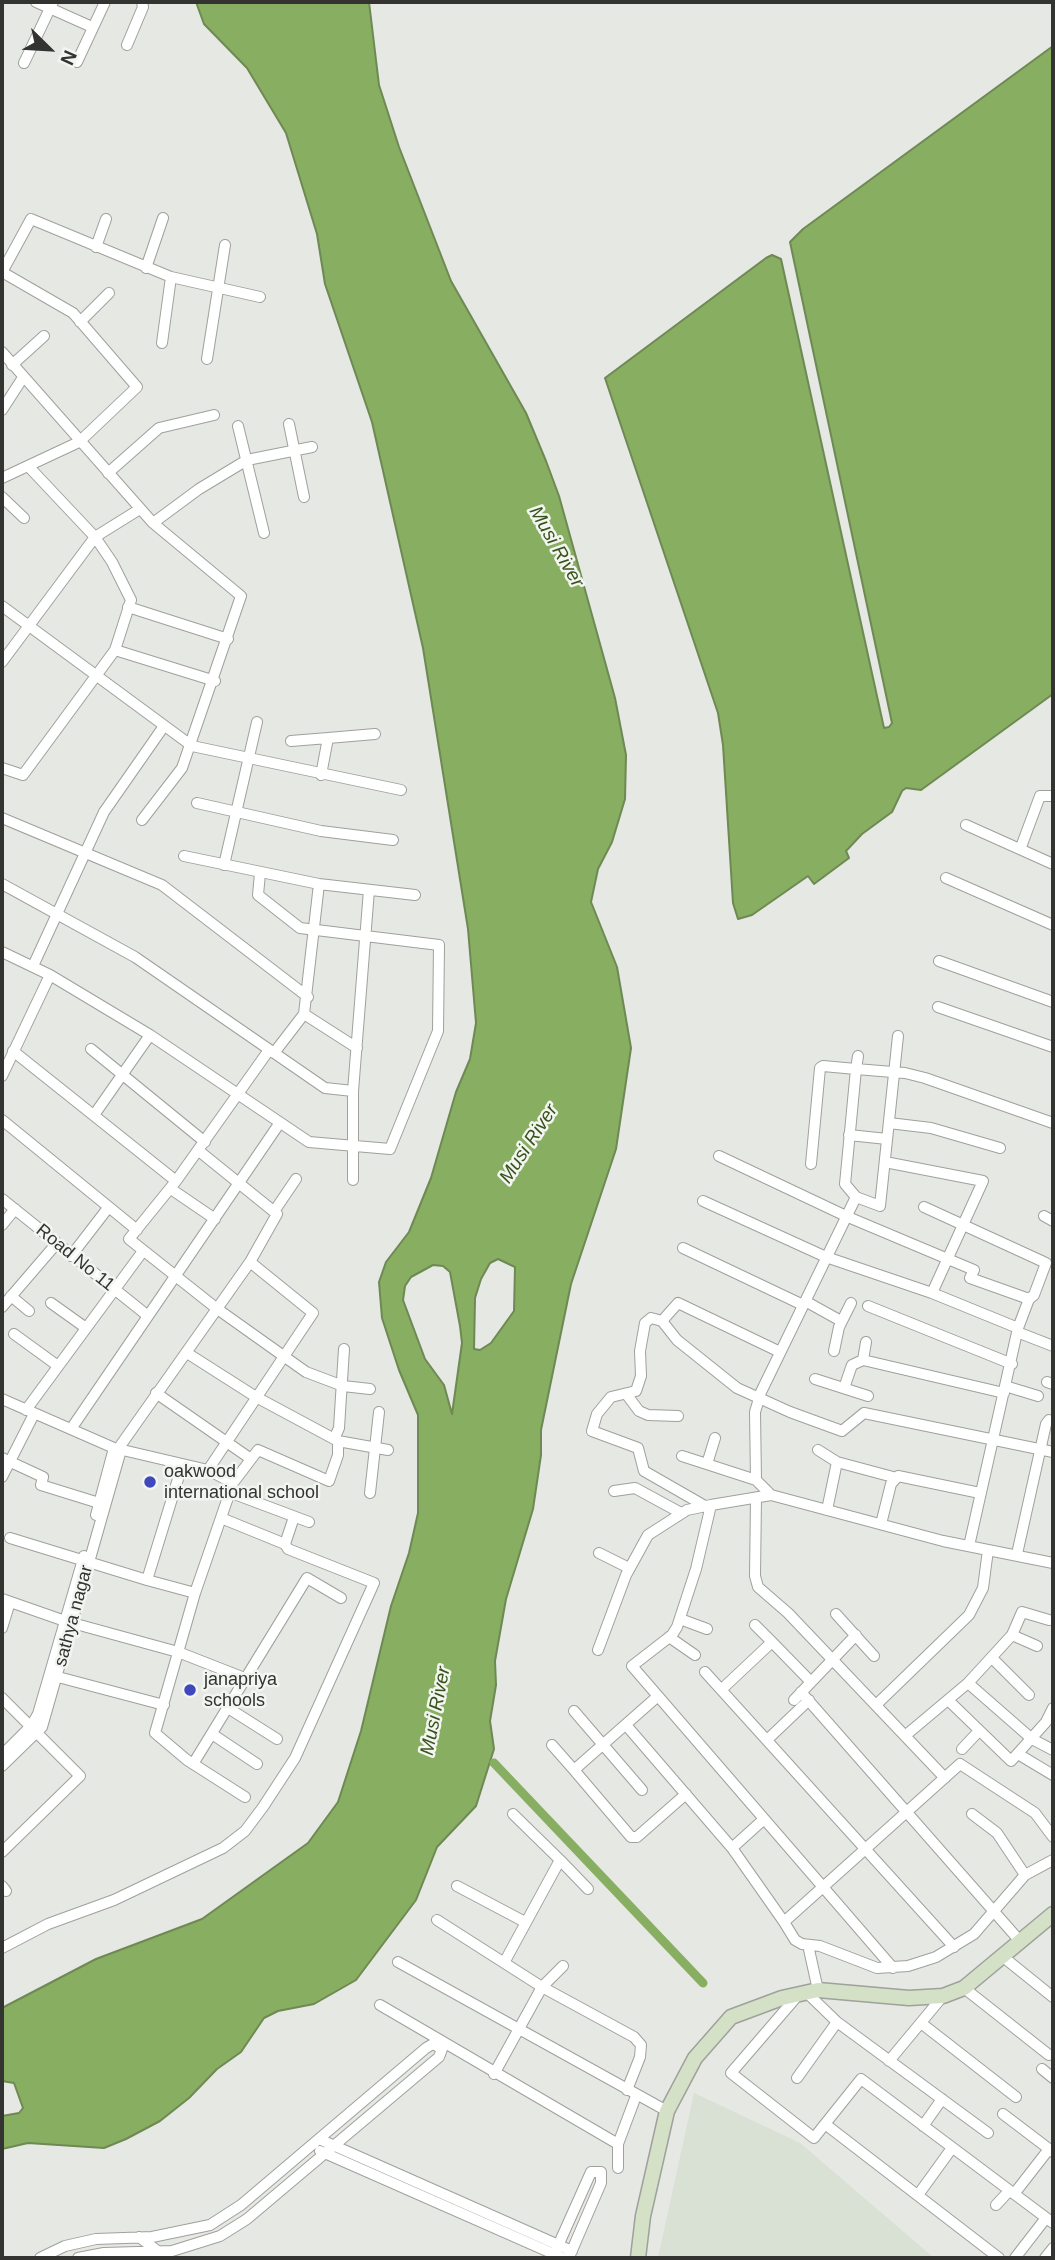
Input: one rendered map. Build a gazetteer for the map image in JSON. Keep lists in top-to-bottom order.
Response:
{
  "streets": {
    "street": ["Road No 11", "sathya nagar"]
  },
  "water": ["Musi River"],
  "places": ["oakwood international school", "janapriya schools"],
  "north": "bottom right"
}
